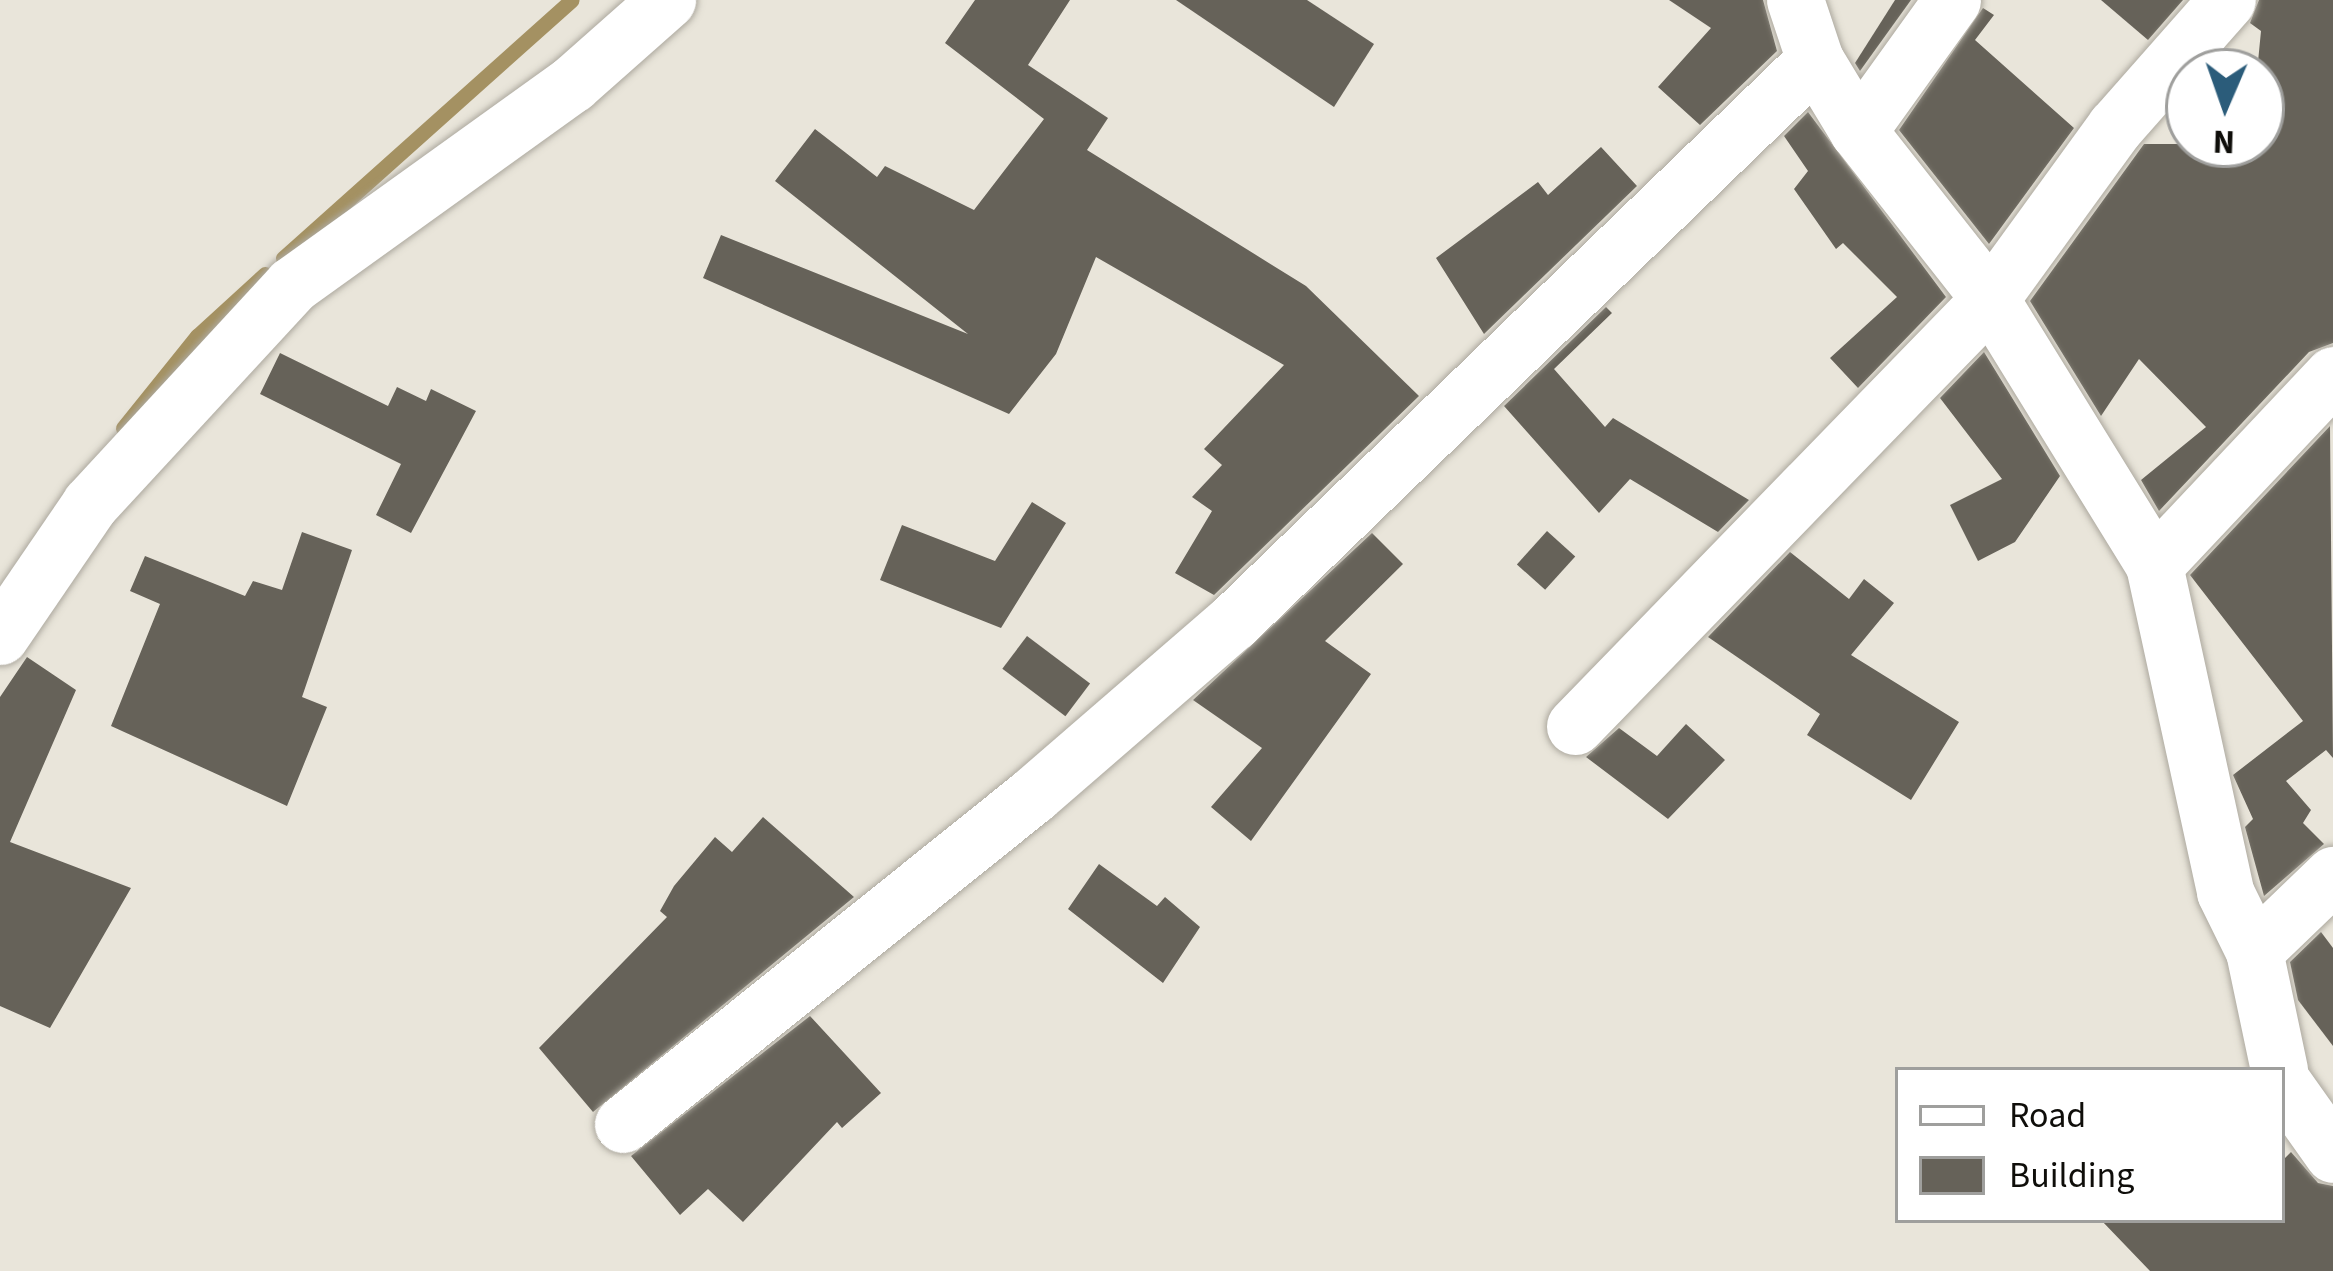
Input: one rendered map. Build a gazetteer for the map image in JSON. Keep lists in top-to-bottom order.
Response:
{
  "legend": ["Road", "Building"],
  "north": "bottom"
}
